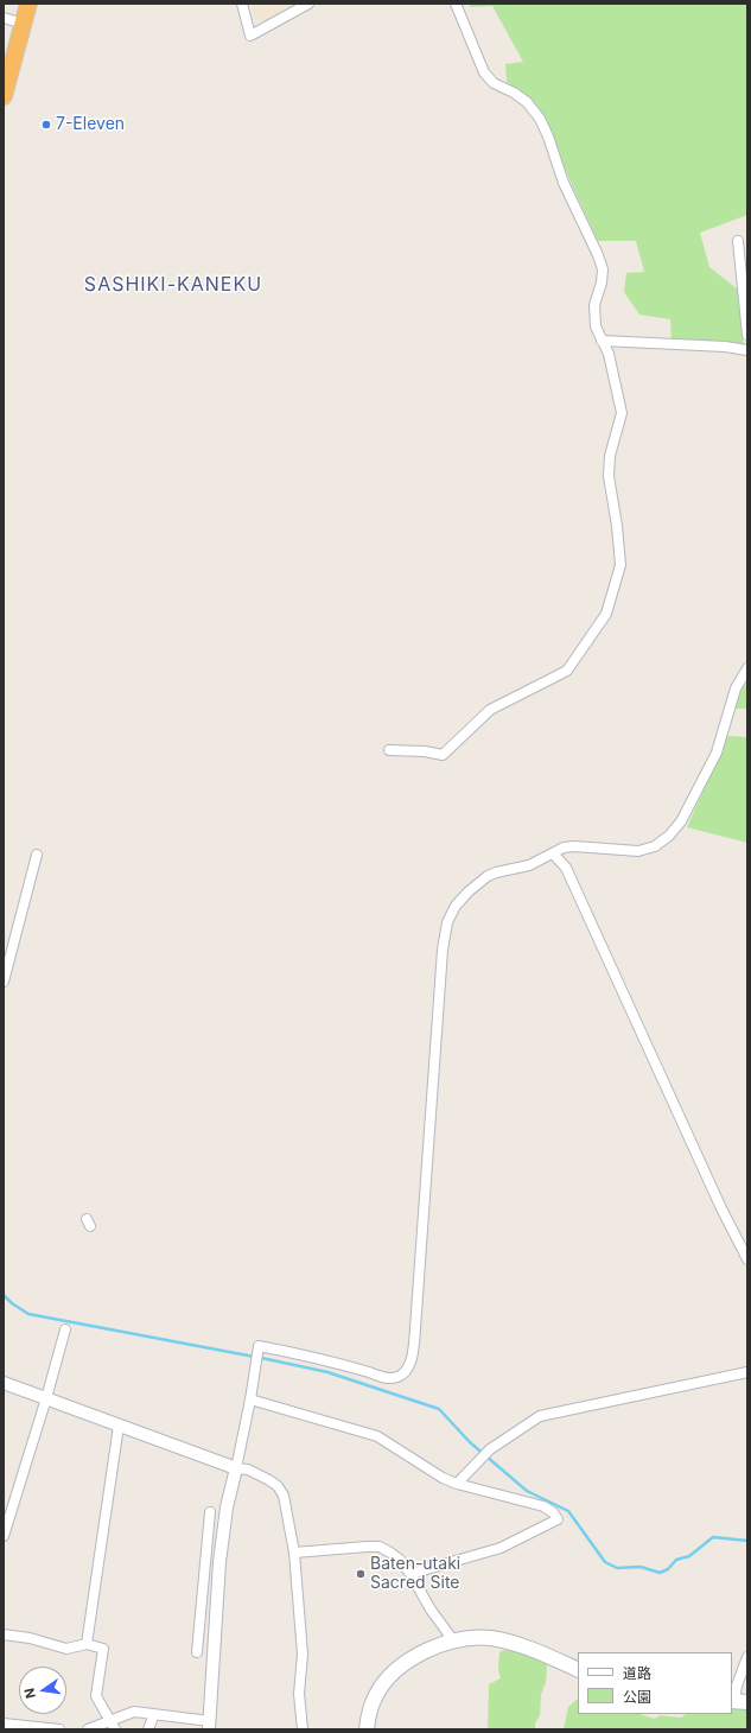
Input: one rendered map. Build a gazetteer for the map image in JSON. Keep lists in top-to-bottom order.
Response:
{
  "districts": ["SASHIKI-KANEKU"],
  "places": ["7-Eleven", "Baten-utaki Sacred Site"],
  "legend": ["道路", "公園"],
  "north": "left"
}
